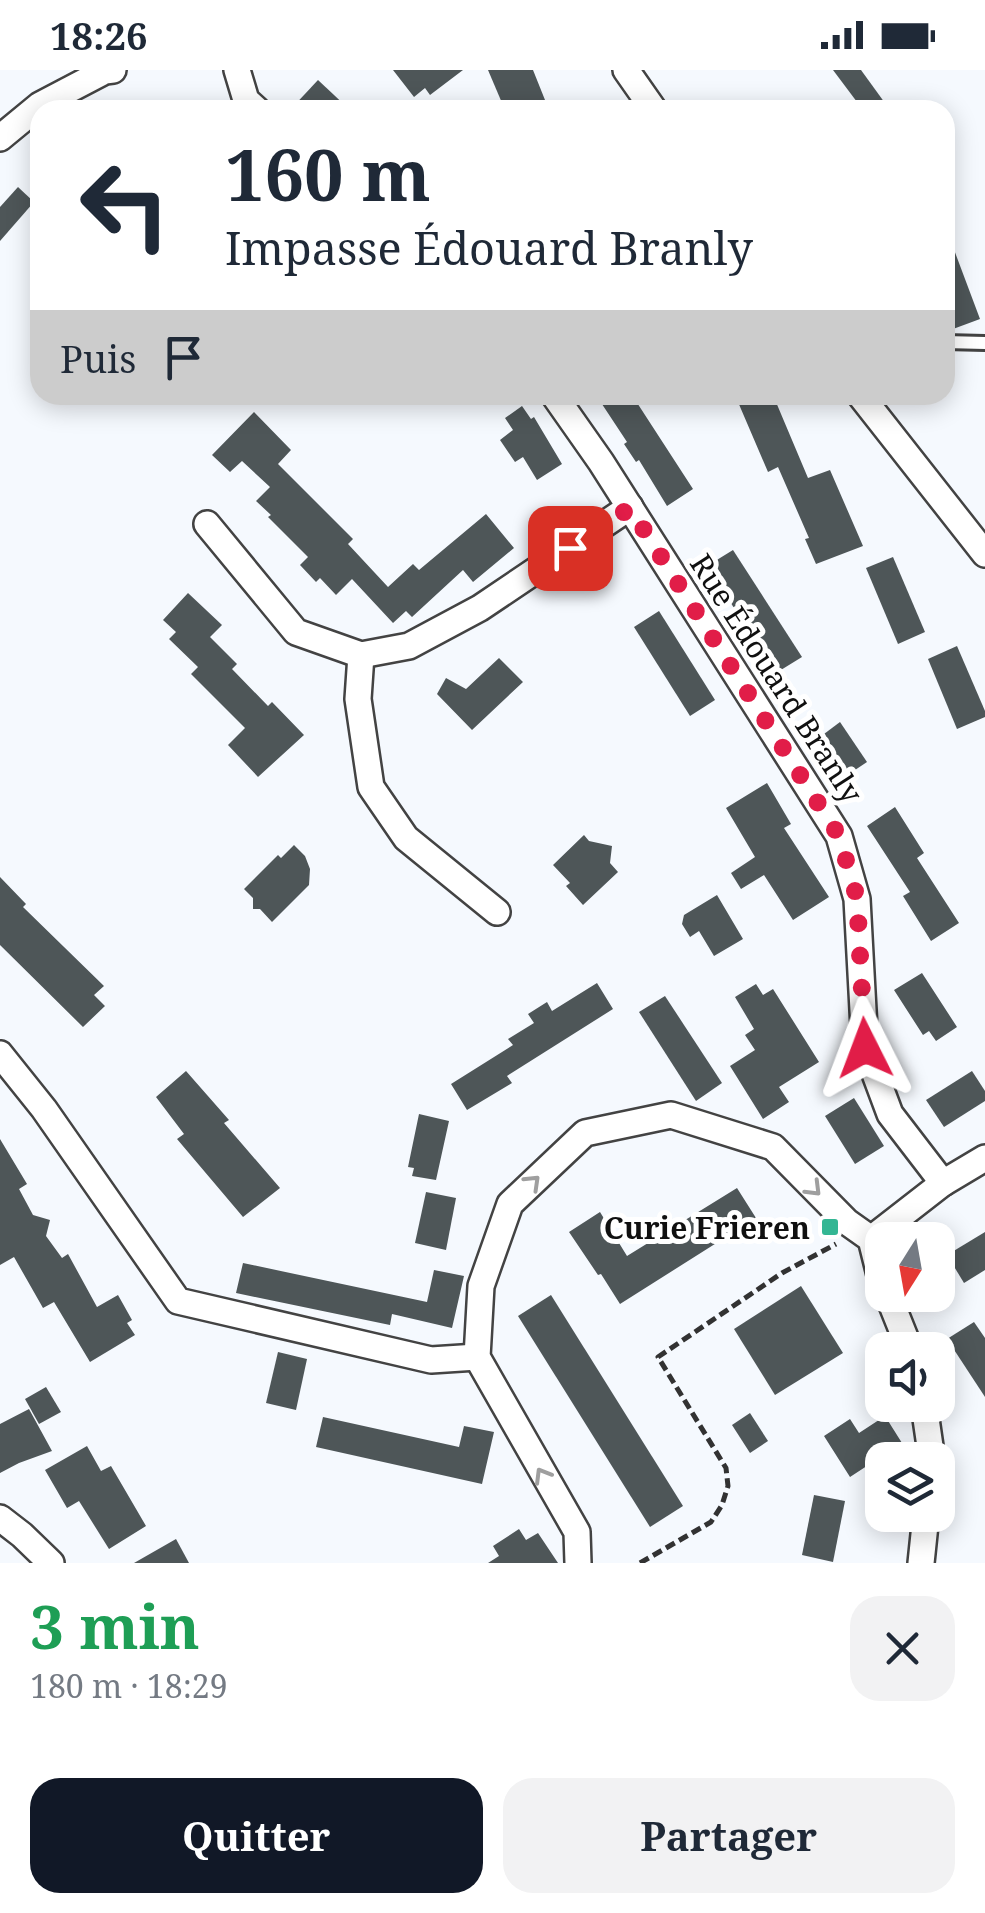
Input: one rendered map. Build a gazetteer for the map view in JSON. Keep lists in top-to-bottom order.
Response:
{
  "streets": {
    "street": ["Rue Édouard Branly"]
  },
  "places": {
    "transit": ["Curie Frieren"]
  },
  "north": "bottom",
  "page": {
    "status": "18:26",
    "turn": ["160 m", "Impasse Édouard Branly"],
    "then": "Puis",
    "heading": ["3 min", "180 m · 18:29"],
    "buttons": ["Quitter", "Partager"]
  }
}
